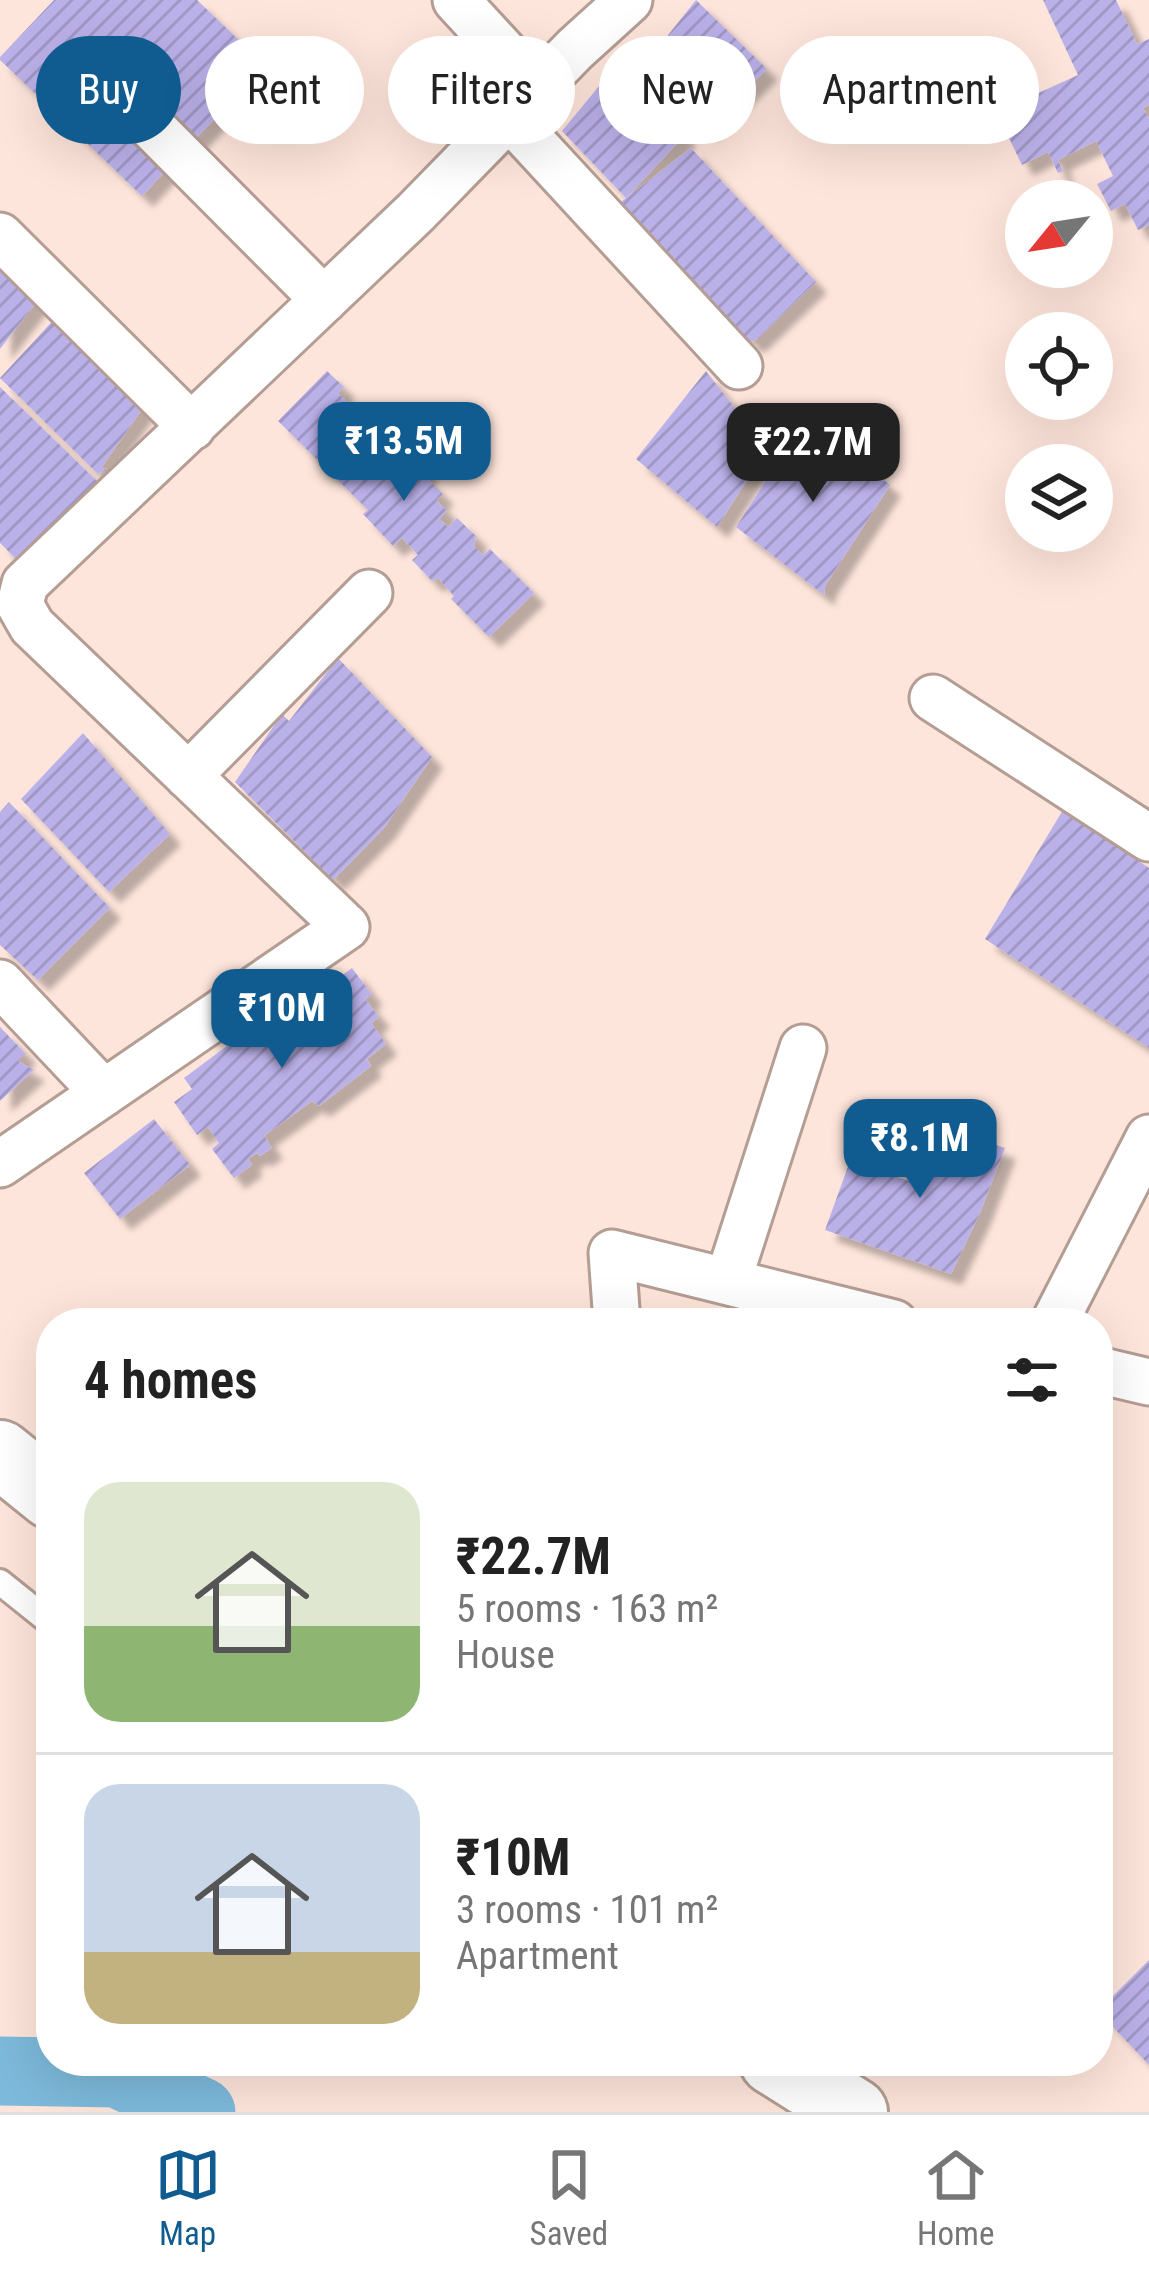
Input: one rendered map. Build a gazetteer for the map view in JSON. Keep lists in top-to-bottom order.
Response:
{
  "north": "bottom left",
  "page": {
    "chip": [
      "Buy",
      "Rent",
      "Filters",
      "New",
      "Apartment"
    ],
    "price": [
      "₹13.5M",
      "₹22.7M",
      "₹10M",
      "₹8.1M"
    ],
    "heading": "4 homes",
    "list": [
      {
        "name": "₹22.7M",
        "note": "5 rooms · 163 m² · House"
      },
      {
        "name": "₹10M",
        "note": "3 rooms · 101 m² · Apartment"
      }
    ],
    "tabs": ["Map", "Saved", "Home"]
  }
}
